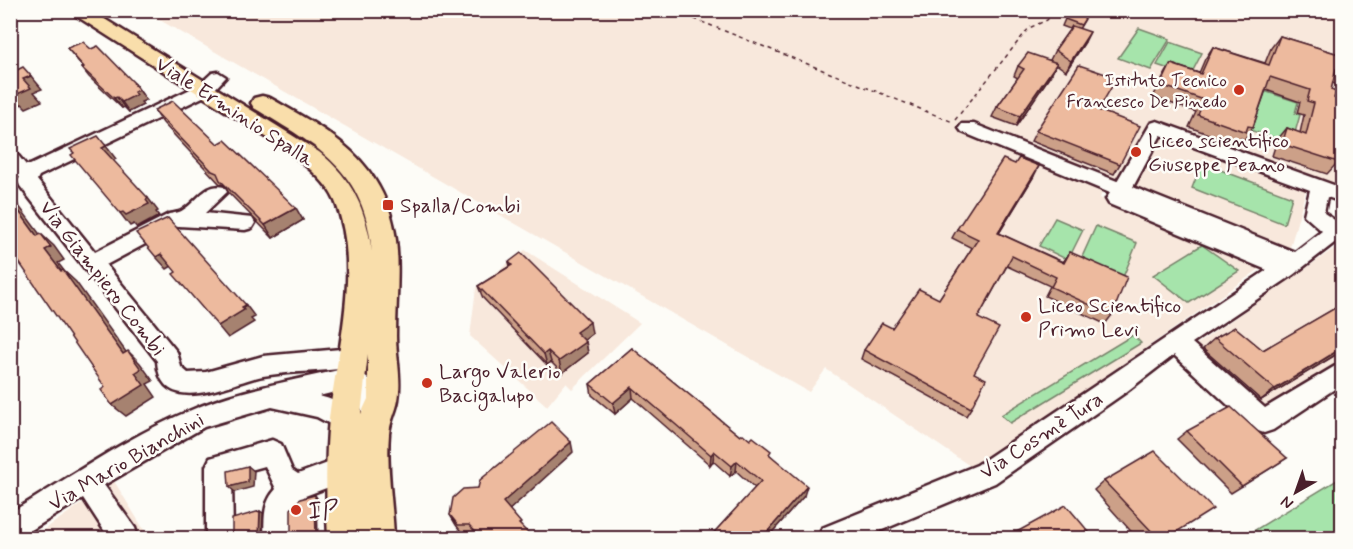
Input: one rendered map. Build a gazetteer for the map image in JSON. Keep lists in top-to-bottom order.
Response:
{
  "streets": {
    "main road": ["Viale Erminio Spalla"],
    "street": ["Via Giampiero Combi", "Via Cosmè Tura", "Via Mario Bianchini"]
  },
  "crossings": [
    ["Viale Erminio Spalla", "Via Giampiero Combi"],
    ["Viale Erminio Spalla", "Via Mario Bianchini"],
    ["Via Giampiero Combi", "Via Mario Bianchini"]
  ],
  "places": {
    "other": [
      "Istituto Tecnico Francesco De Pinedo",
      "Liceo scientifico Giuseppe Peano",
      "Liceo Scientifico Primo Levi",
      "Largo Valerio Bacigalupo",
      "IP"
    ],
    "transit": ["Spalla/Combi"]
  },
  "north": "bottom left"
}
